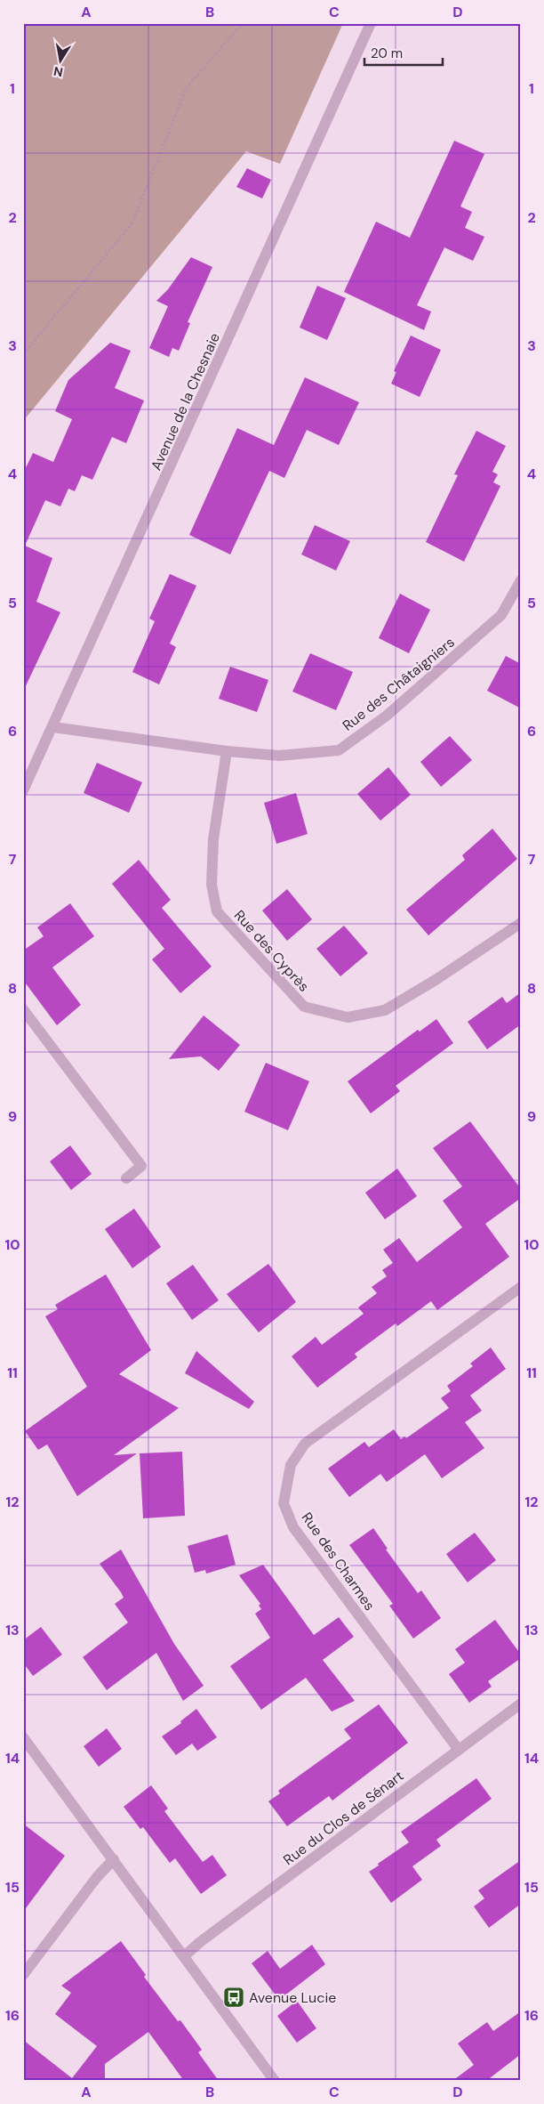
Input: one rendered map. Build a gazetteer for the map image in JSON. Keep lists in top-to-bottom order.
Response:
{
  "streets": {
    "street": [
      "Avenue de la Chesnaie",
      "Rue des Châtaigniers",
      "Rue des Cyprès",
      "Rue des Charmes",
      "Rue du Clos de Sénart"
    ]
  },
  "crossings": [
    ["Avenue de la Chesnaie", "Rue des Châtaigniers"],
    ["Rue des Châtaigniers", "Rue des Cyprès"],
    ["Rue des Charmes", "Rue du Clos de Sénart"]
  ],
  "places": {
    "bus stop": ["Avenue Lucie"]
  },
  "scale_bar": "20 m",
  "north": "bottom",
  "grid": {
    "columns": [
      "A",
      "B",
      "C",
      "D"
    ],
    "rows": [
      "1",
      "2",
      "3",
      "4",
      "5",
      "6",
      "7",
      "8",
      "9",
      "10",
      "11",
      "12",
      "13",
      "14",
      "15",
      "16"
    ]
  }
}
